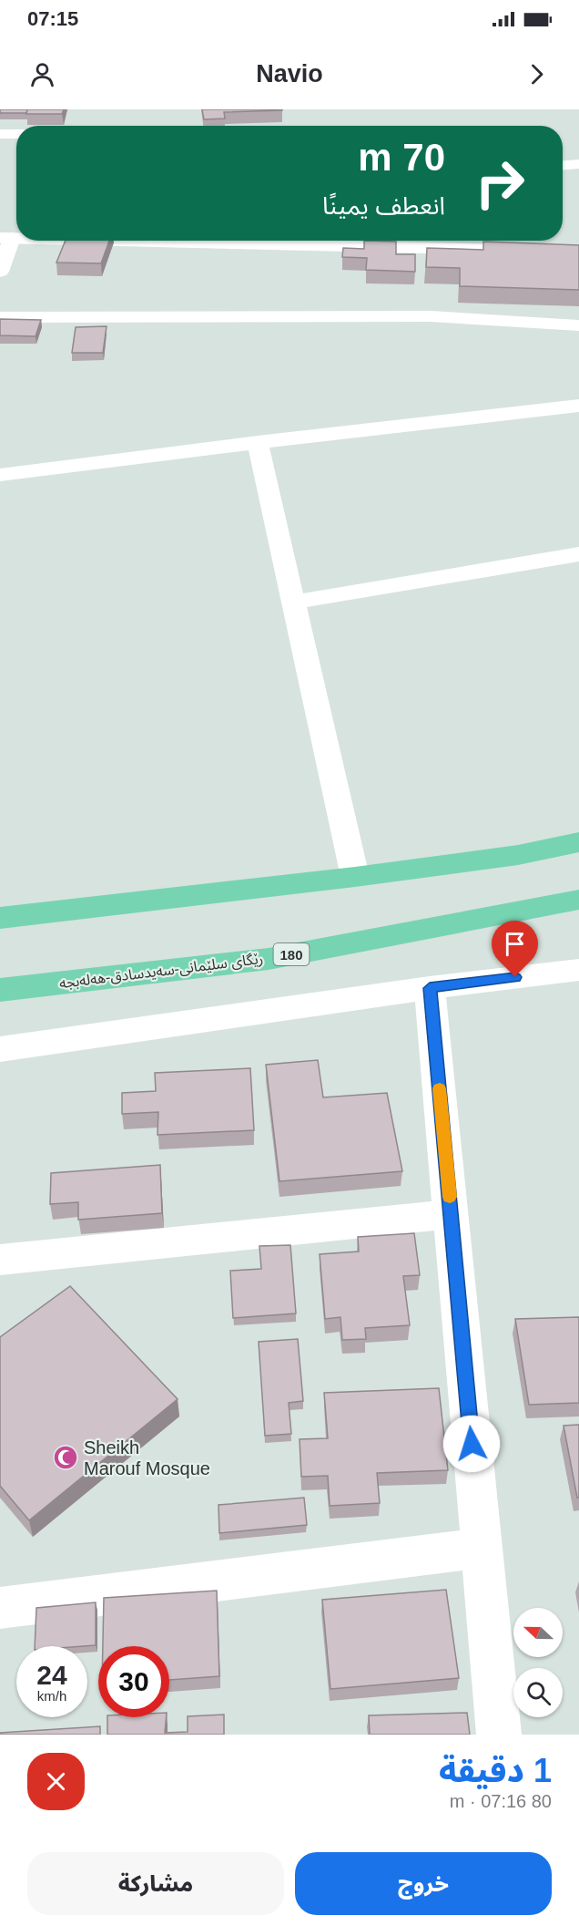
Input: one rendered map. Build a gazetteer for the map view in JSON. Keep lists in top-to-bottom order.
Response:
{
  "streets": {
    "highway": ["180", "رێگای سلێمانی-سەیدسادق-هەلەبجە"]
  },
  "places": {
    "mosque": ["Sheikh Marouf Mosque"]
  },
  "north": "left",
  "page": {
    "status": "07:15",
    "header": "Navio",
    "turn": ["70 m", "انعطف يمينًا"],
    "speed": "24 km/h",
    "limit": "30",
    "heading": ["1 دقيقة", "80 m · 07:16"],
    "buttons": ["خروج", "مشاركة"]
  }
}
